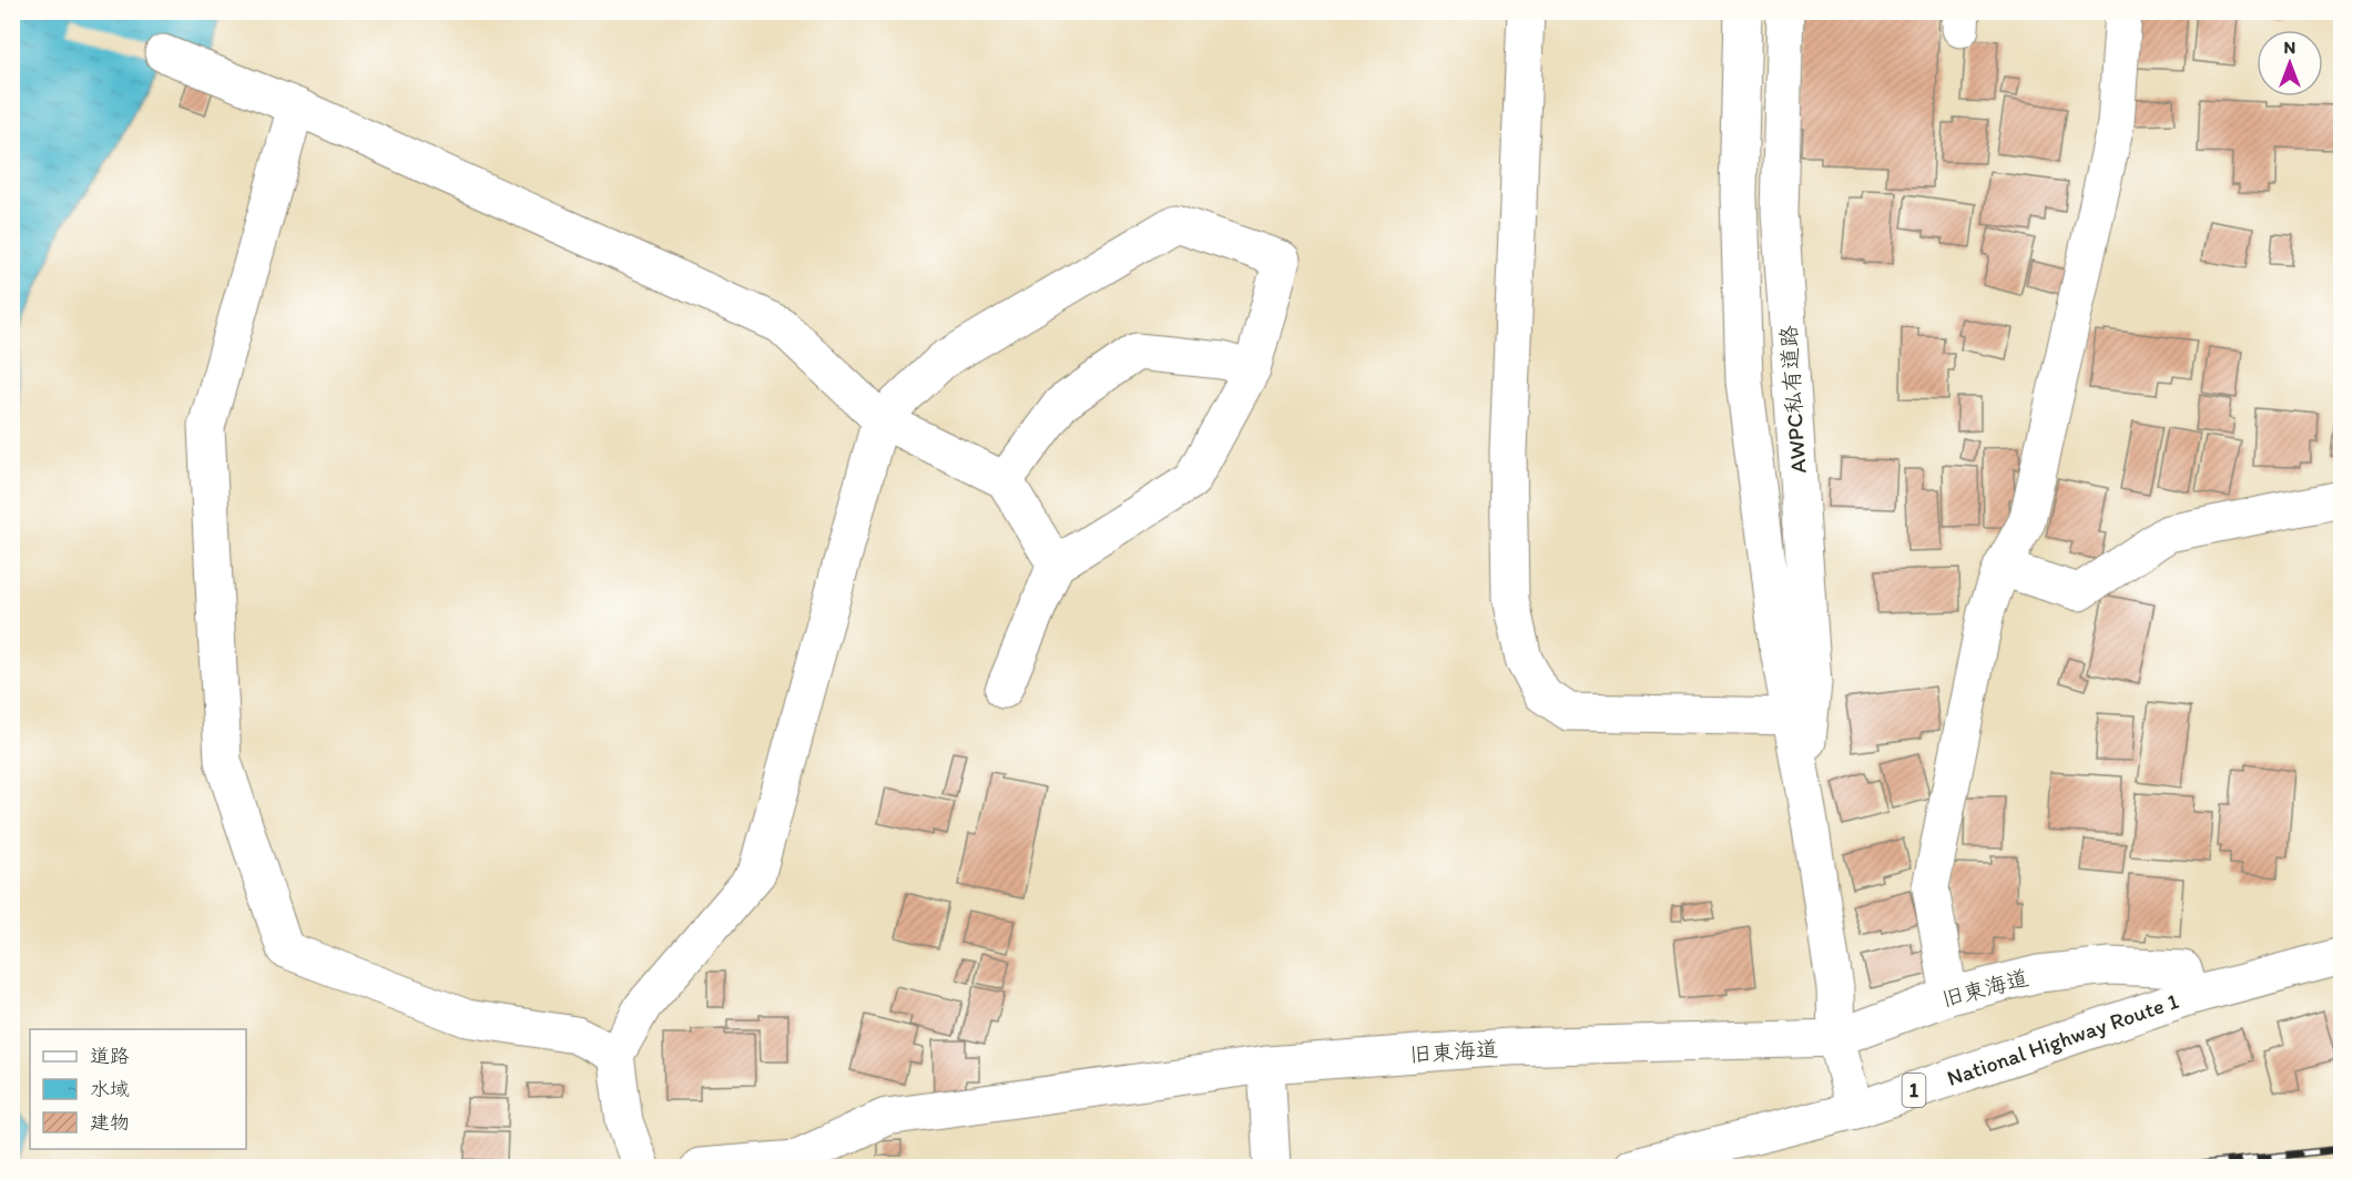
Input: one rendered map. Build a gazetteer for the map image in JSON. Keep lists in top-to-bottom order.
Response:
{
  "streets": {
    "main road": [
      "AWPC私有道路",
      "旧東海道",
      "National Highway Route 1",
      "1"
    ]
  },
  "crossings": [
    ["旧東海道", "National Highway Route 1"]
  ],
  "legend": ["道路", "水域", "建物"],
  "north": "top"
}
